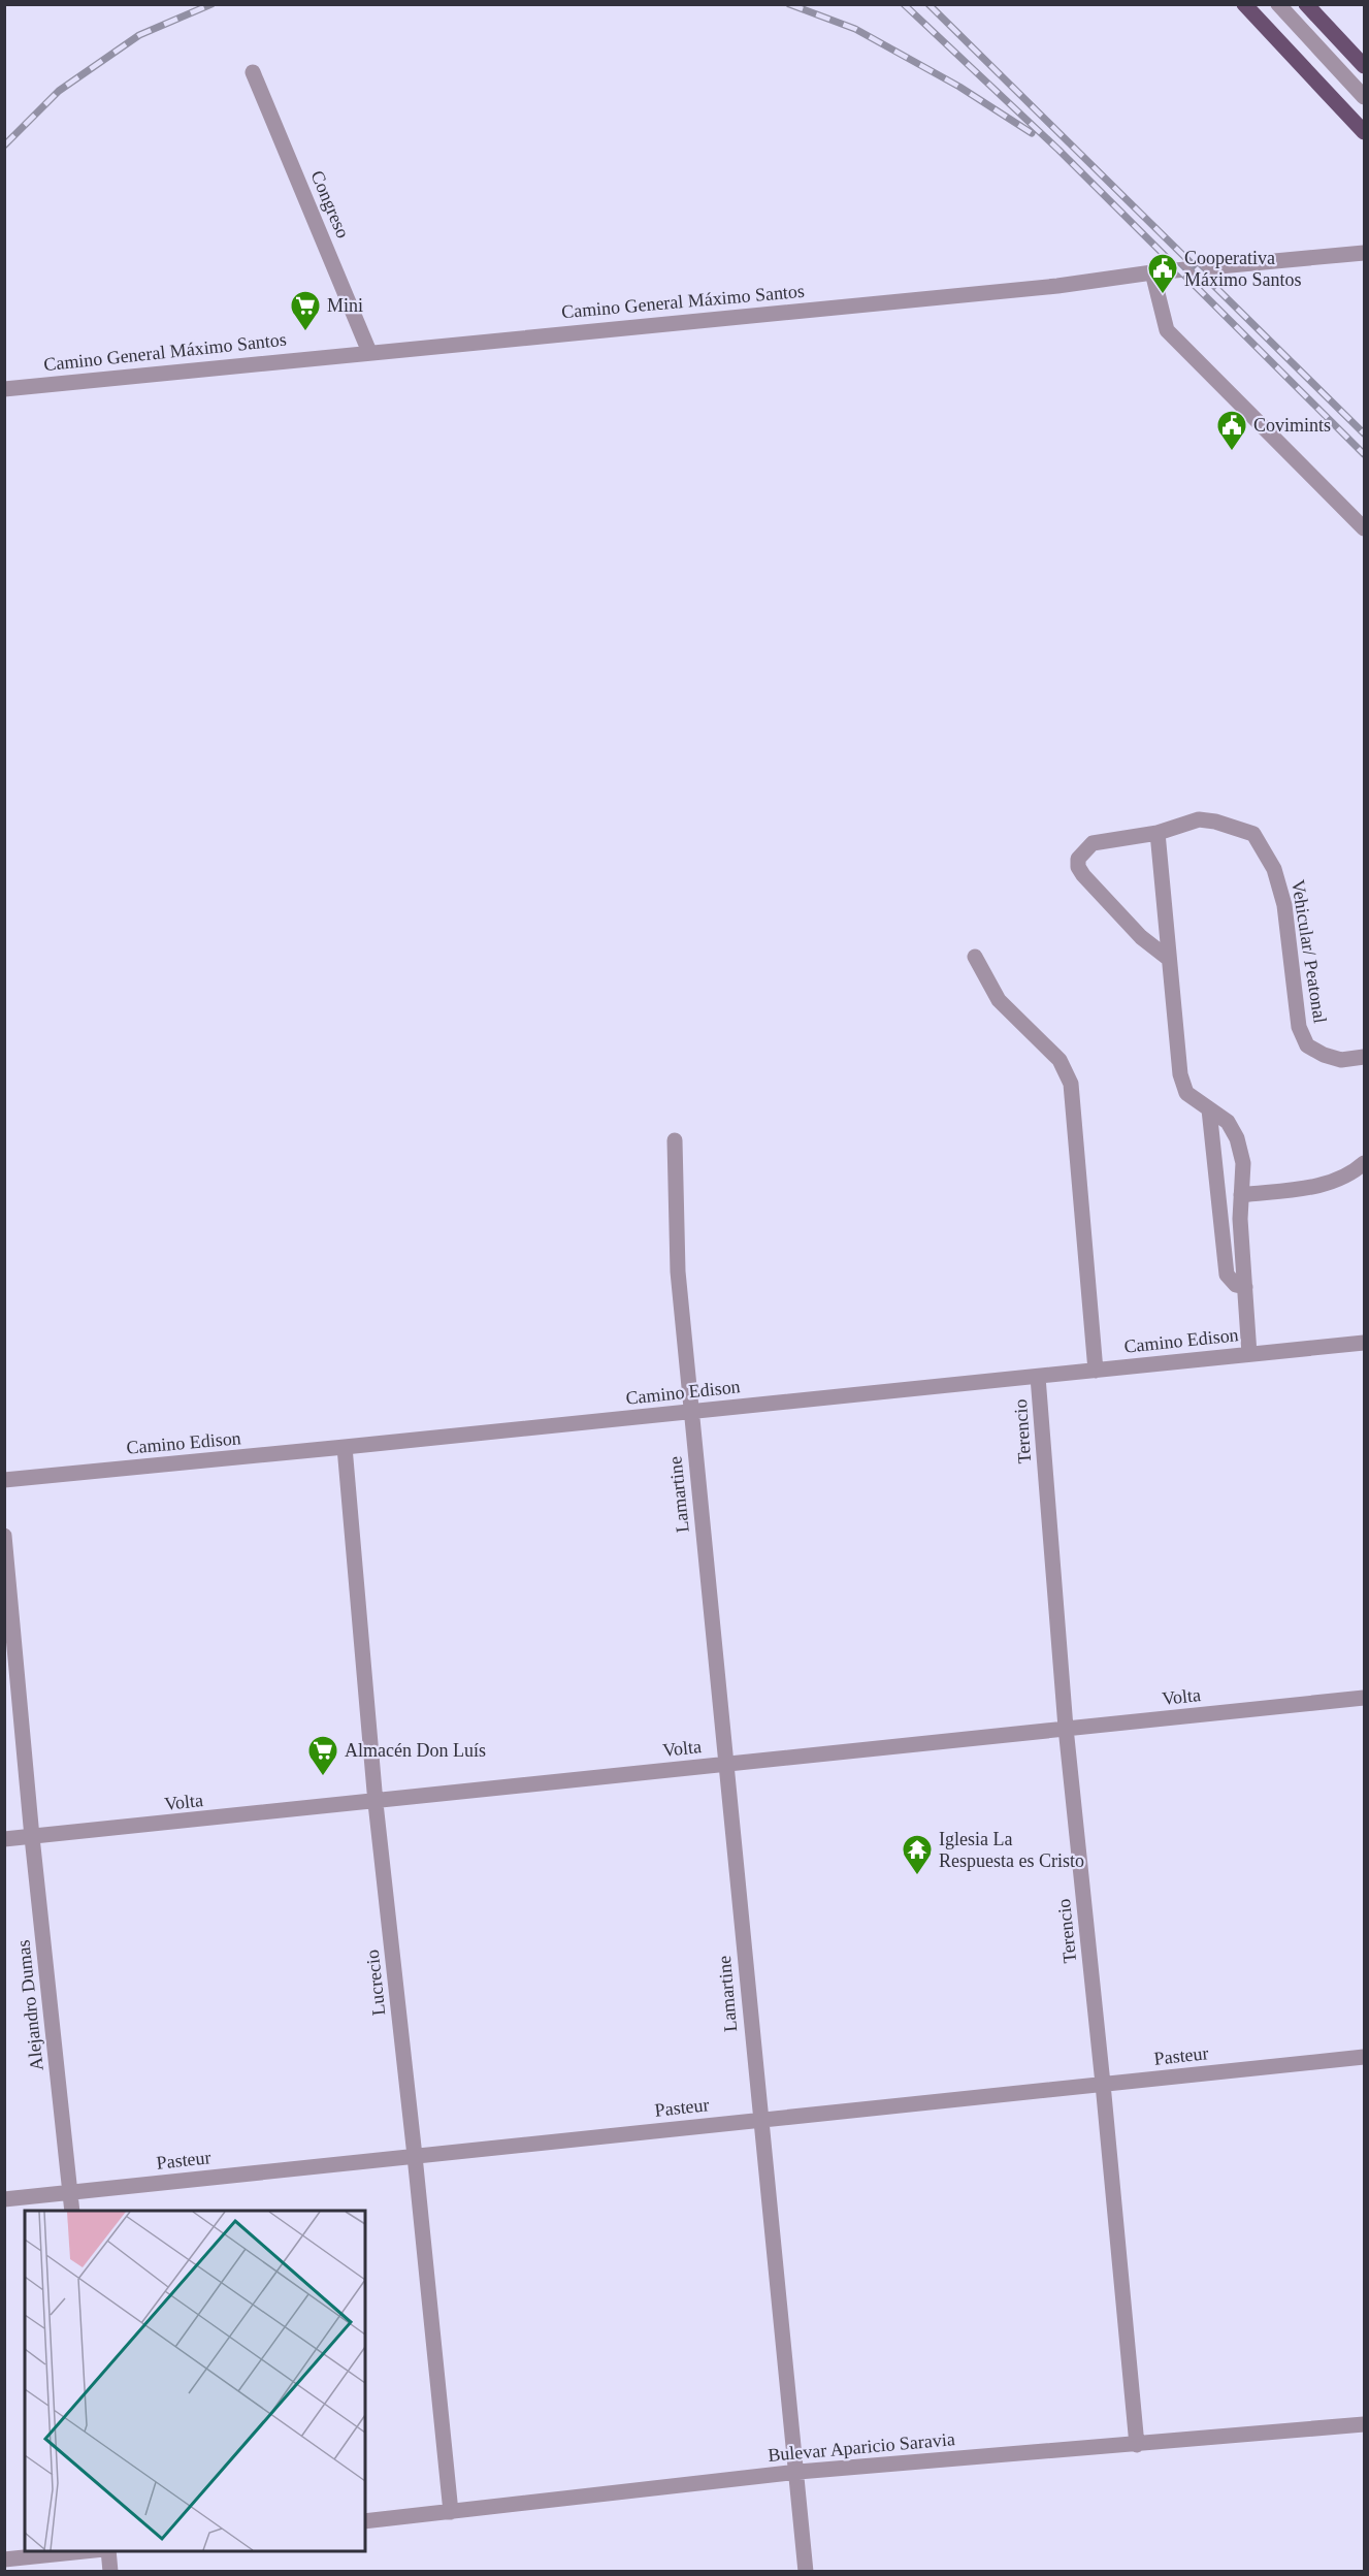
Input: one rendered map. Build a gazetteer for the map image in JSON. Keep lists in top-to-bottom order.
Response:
{
  "streets": {
    "street": [
      "Congreso",
      "Camino General Máximo Santos",
      "Vehicular/ Peatonal",
      "Camino Edison",
      "Terencio",
      "Lamartine",
      "Volta",
      "Lucrecio",
      "Alejandro Dumas",
      "Pasteur",
      "Bulevar Aparicio Saravia"
    ]
  },
  "crossings": [
    ["Congreso", "Camino General Máximo Santos"],
    ["Camino Edison", "Terencio"],
    ["Camino Edison", "Lamartine"],
    ["Camino Edison", "Lucrecio"],
    ["Terencio", "Volta"],
    ["Terencio", "Pasteur"],
    ["Terencio", "Bulevar Aparicio Saravia"],
    ["Lamartine", "Volta"],
    ["Lamartine", "Pasteur"],
    ["Lamartine", "Bulevar Aparicio Saravia"],
    ["Volta", "Lucrecio"],
    ["Volta", "Alejandro Dumas"],
    ["Lucrecio", "Pasteur"],
    ["Lucrecio", "Bulevar Aparicio Saravia"],
    ["Alejandro Dumas", "Pasteur"]
  ],
  "places": {
    "public building": ["Cooperativa Máximo Santos", "Covimints"],
    "supermarket": ["Mini", "Almacén Don Luís"],
    "temple": ["Iglesia La Respuesta es Cristo"]
  }
}
